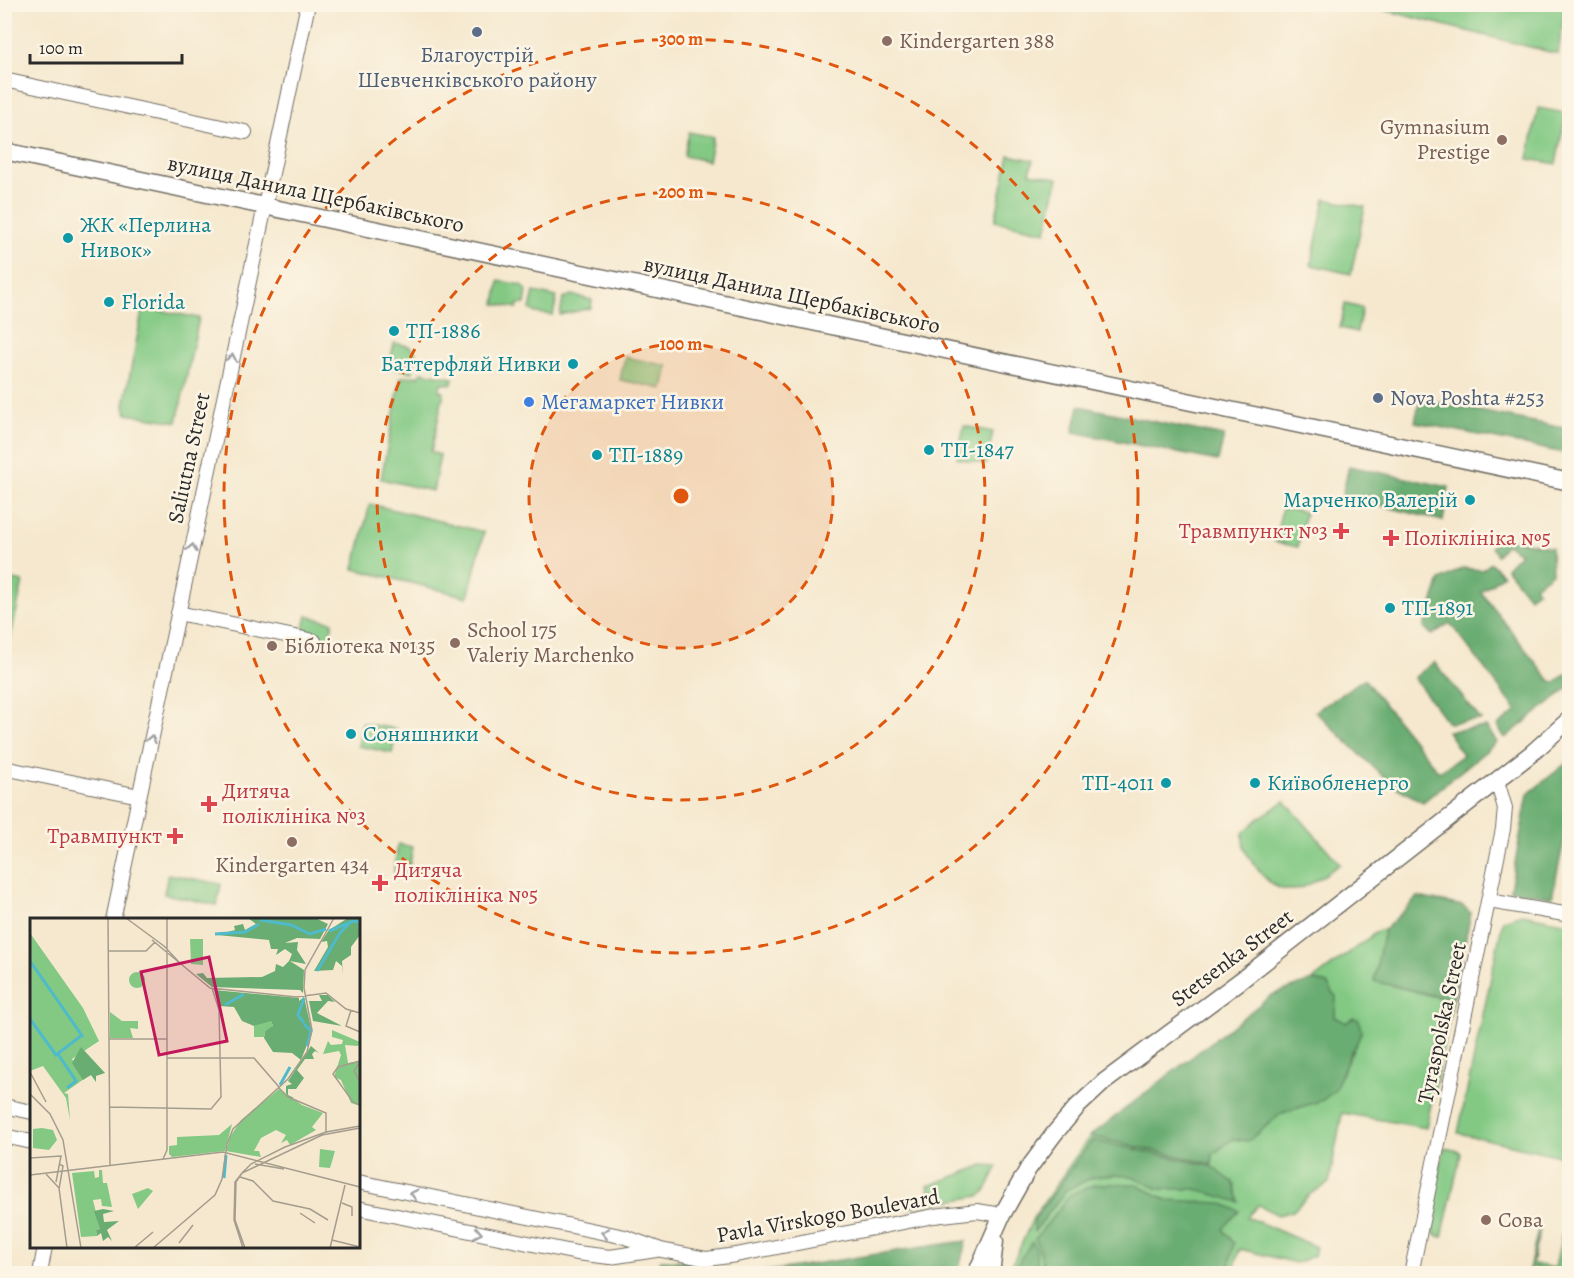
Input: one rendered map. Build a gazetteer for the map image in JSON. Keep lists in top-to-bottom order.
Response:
{
  "streets": {
    "main road": ["вулиця Данила Щербаківського", "Stetsenka Street"],
    "street": ["Saliutna Street", "Tyraspolska Street", "Pavla Virskogo Boulevard"]
  },
  "crossings": [
    ["вулиця Данила Щербаківського", "Saliutna Street"],
    ["Stetsenka Street", "Tyraspolska Street"],
    ["Stetsenka Street", "Pavla Virskogo Boulevard"]
  ],
  "one_way": ["Saliutna Street"],
  "places": {
    "other": [
      "Благоустрій Шевченківського району",
      "Kindergarten 388",
      "Gymnasium Prestige",
      "ЖК «Перлина Нивок»",
      "Florida",
      "ТП-1886",
      "Баттерфляй Нивки",
      "Nova Poshta #253",
      "Мегамаркет Нивки",
      "ТП-1847",
      "ТП-1889",
      "Марченко Валерій",
      "ТП-1891",
      "School 175 Valeriy Marchenko",
      "Бібліотека №135",
      "Соняшники",
      "ТП-4011",
      "Київобленерго",
      "Kindergarten 434",
      "Сова"
    ],
    "health": [
      "Травмпункт №3",
      "Поліклініка №5",
      "Дитяча поліклініка №3",
      "Травмпункт",
      "Дитяча поліклініка №5"
    ]
  },
  "scale_bar": "100 m",
  "rings": ["300 m", "200 m", "100 m"]
}
